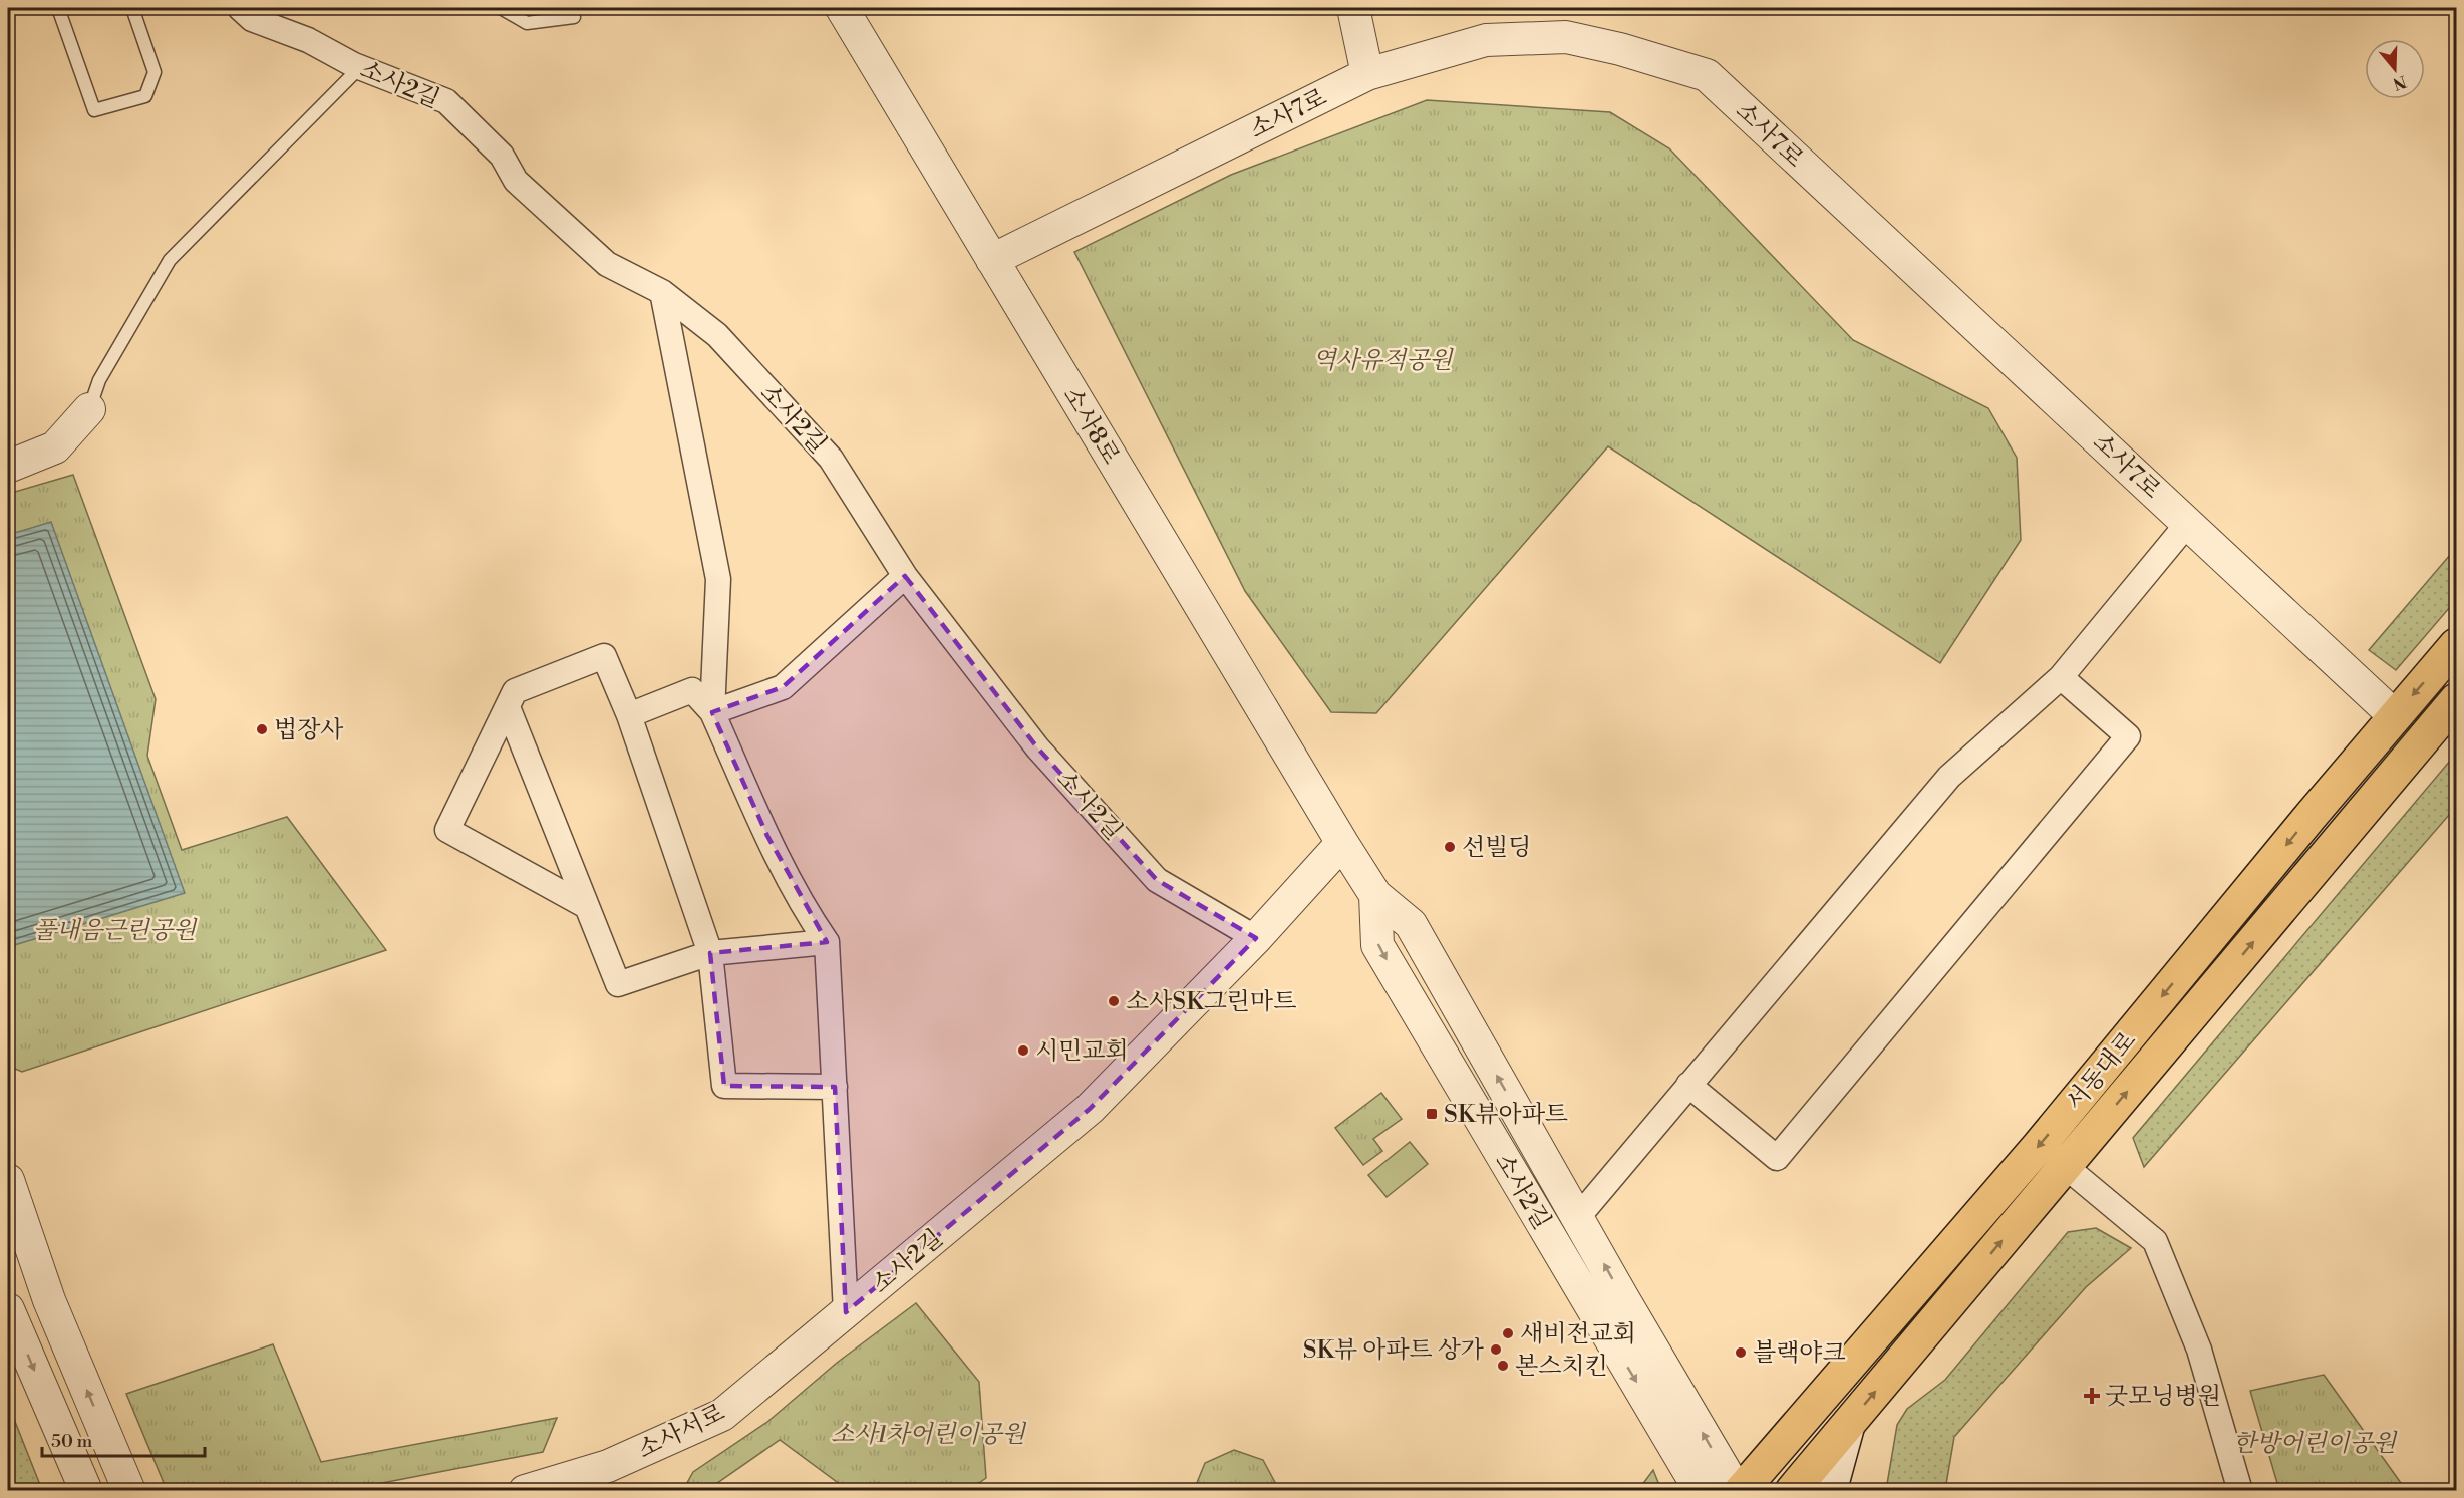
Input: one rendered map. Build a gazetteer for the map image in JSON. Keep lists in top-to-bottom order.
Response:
{
  "streets": {
    "main road": ["서동대로"],
    "street": [
      "소사2길",
      "소사7로",
      "소사8로",
      "소사서로"
    ]
  },
  "crossings": [
    ["소사2길", "소사8로"],
    ["소사2길", "서동대로"],
    ["소사2길", "소사서로"],
    ["소사7로", "소사8로"],
    ["소사7로", "서동대로"]
  ],
  "parks": [
    "역사유적공원",
    "풀내음근린공원",
    "소사1차어린이공원",
    "한방어린이공원"
  ],
  "places": {
    "other": [
      "법장사",
      "선빌딩",
      "소사SK그린마트",
      "시민교회",
      "새비전교회",
      "SK뷰 아파트 상가",
      "블랙야크",
      "본스치킨"
    ],
    "transit": ["SK뷰아파트"],
    "health": ["굿모닝병원"]
  },
  "scale_bar": "50 m",
  "north": "bottom"
}
